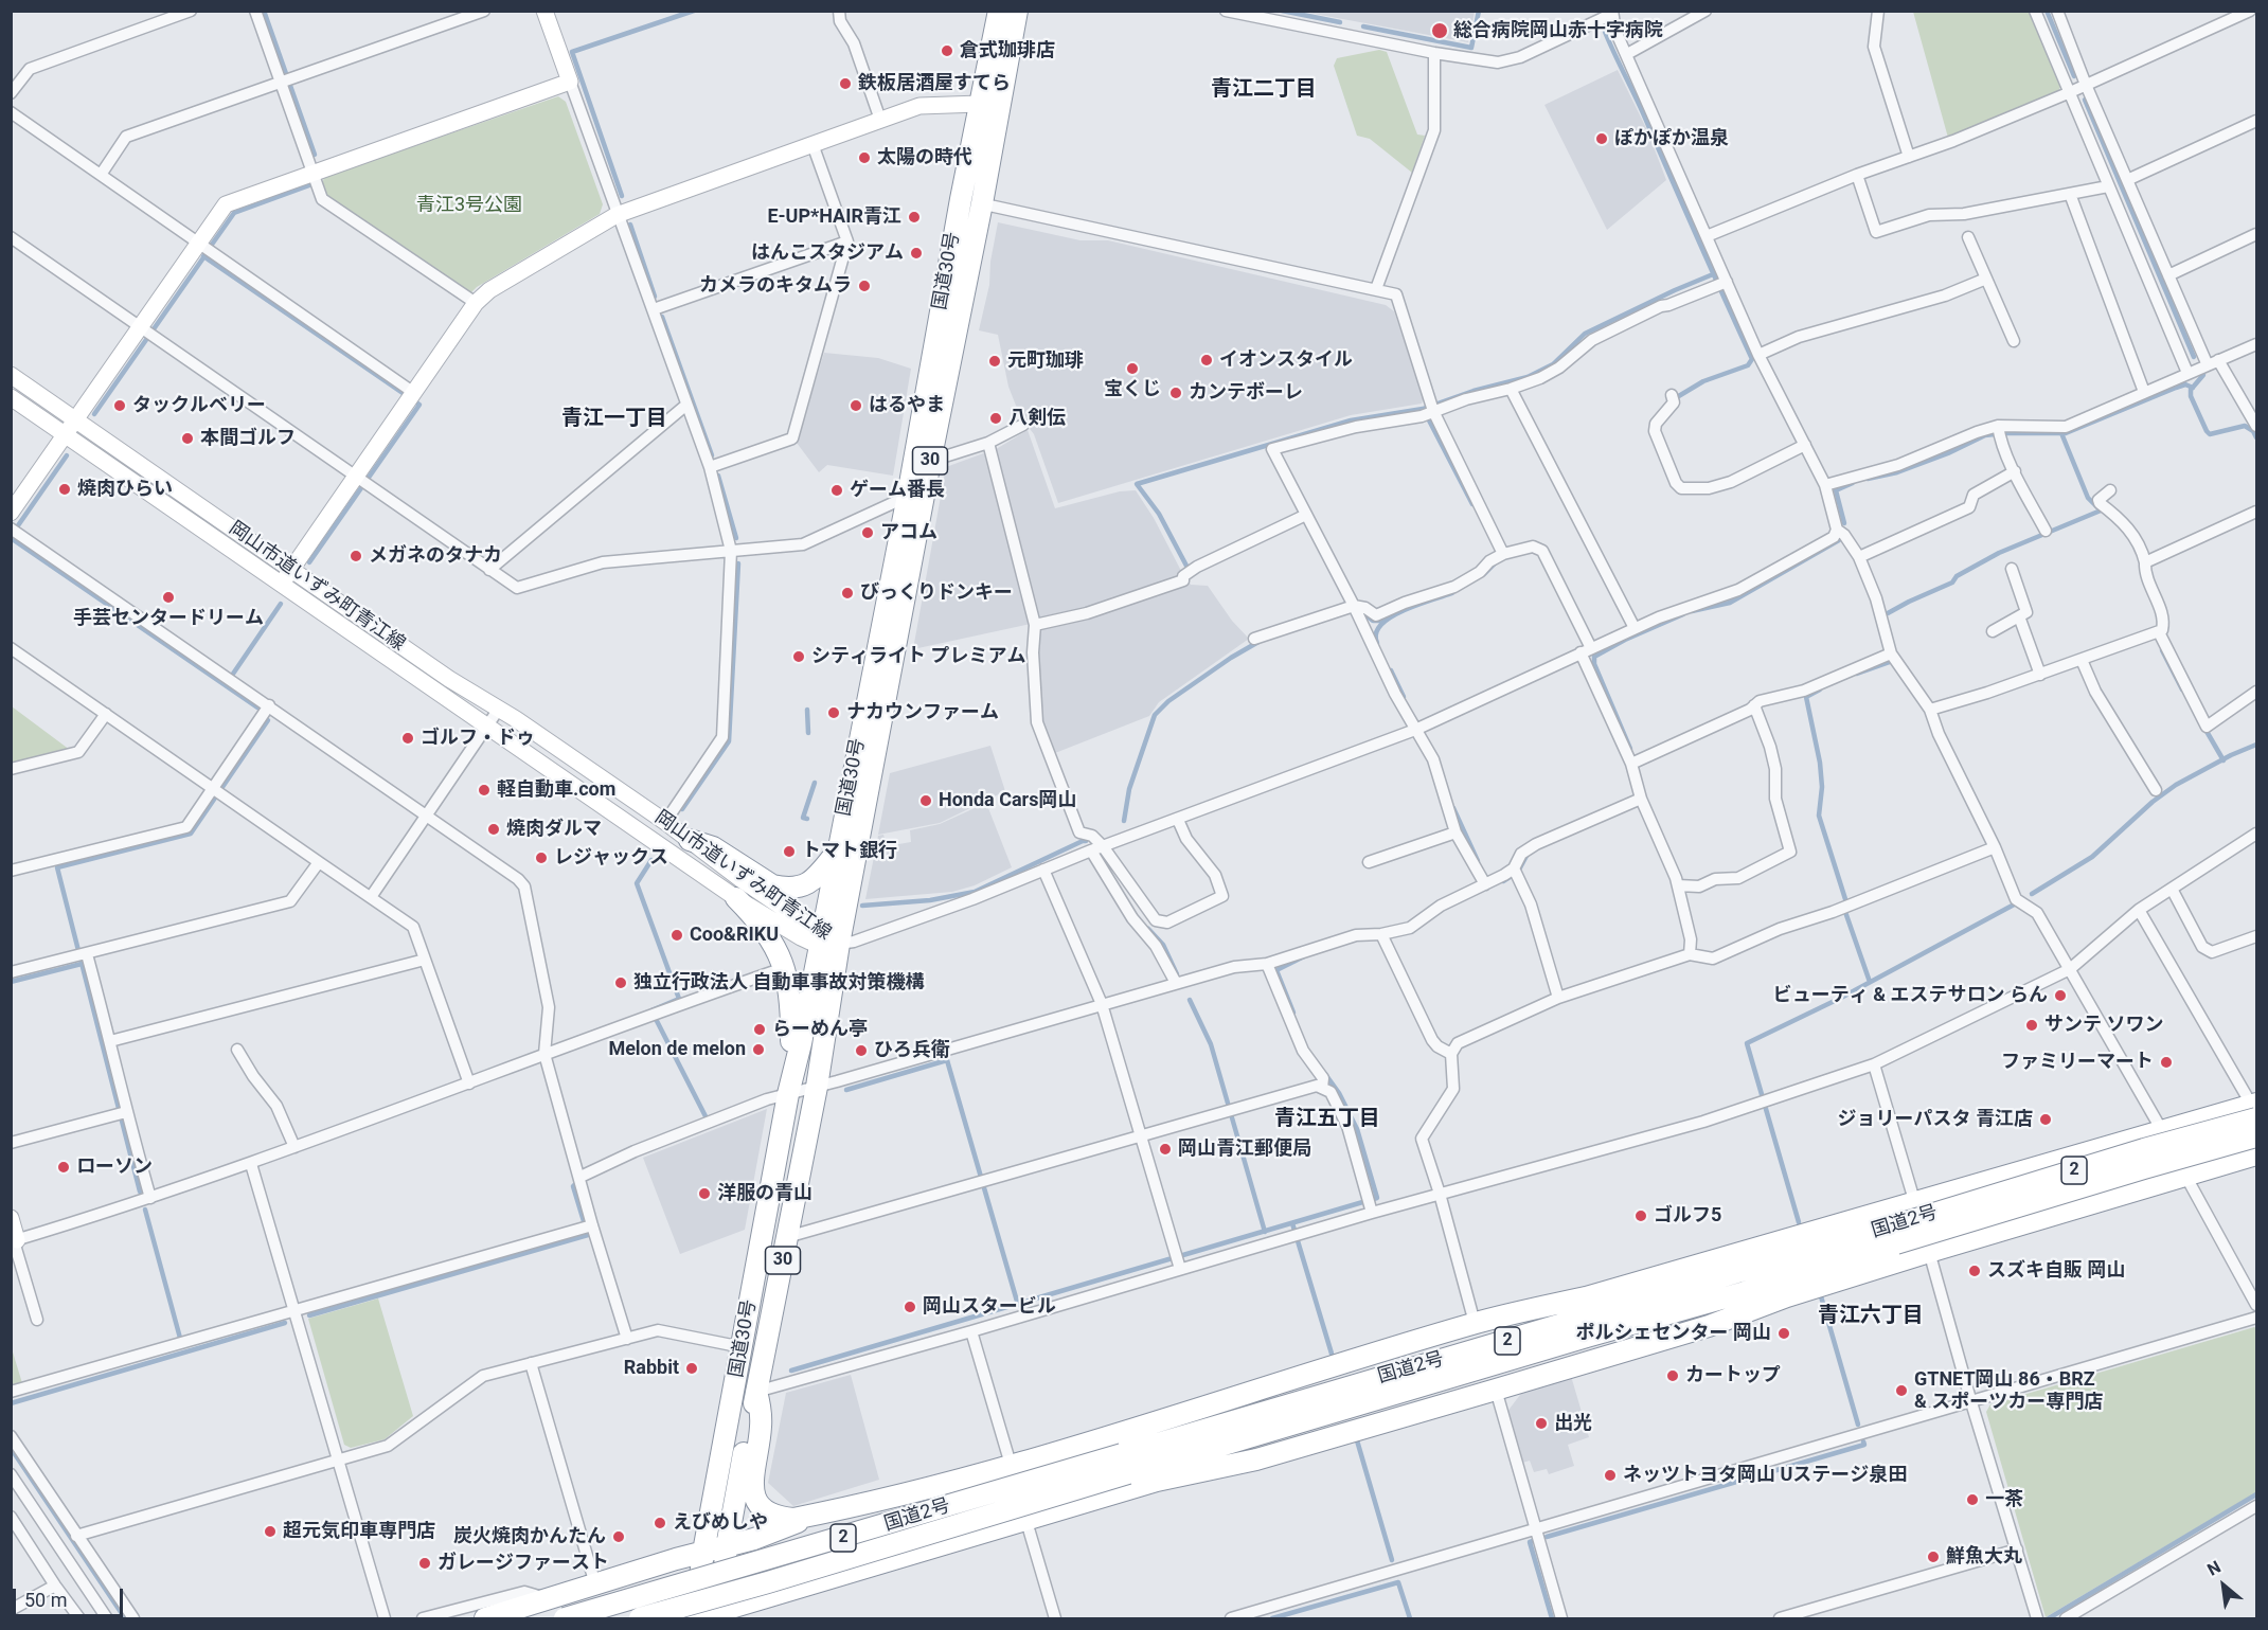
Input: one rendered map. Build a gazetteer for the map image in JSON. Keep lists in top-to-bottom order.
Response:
{
  "streets": {
    "highway": [
      "国道30号",
      "30",
      "2",
      "国道2号"
    ],
    "street": ["岡山市道いずみ町青江線"]
  },
  "crossings": [
    ["国道30号", "岡山市道いずみ町青江線"]
  ],
  "districts": [
    "青江二丁目",
    "青江一丁目",
    "青江五丁目",
    "青江六丁目"
  ],
  "parks": ["青江3号公園"],
  "places": [
    "総合病院岡山赤十字病院",
    "倉式珈琲店",
    "鉄板居酒屋すてら",
    "ぽかぽか温泉",
    "太陽の時代",
    "E-UP*HAIR青江",
    "はんこスタジアム",
    "カメラのキタムラ",
    "イオンスタイル",
    "元町珈琲",
    "宝くじ",
    "カンテボーレ",
    "タックルベリー",
    "はるやま",
    "八剣伝",
    "本間ゴルフ",
    "焼肉ひらい",
    "ゲーム番長",
    "アコム",
    "メガネのタナカ",
    "びっくりドンキー",
    "手芸センタードリーム",
    "シティライト プレミアム",
    "ナカウンファーム",
    "ゴルフ・ドゥ",
    "軽自動車.com",
    "Honda Cars岡山",
    "焼肉ダルマ",
    "トマト銀行",
    "レジャックス",
    "Coo&RIKU",
    "独立行政法人 自動車事故対策機構",
    "ビューティ & エステサロン らん",
    "サンテ ソワン",
    "らーめん亭",
    "Melon de melon",
    "ひろ兵衛",
    "ファミリーマート",
    "ジョリーパスタ 青江店",
    "岡山青江郵便局",
    "ローソン",
    "洋服の青山",
    "ゴルフ5",
    "スズキ自販 岡山",
    "岡山スタービル",
    "ポルシェセンター 岡山",
    "Rabbit",
    "カートップ",
    "GTNET岡山 86・BRZ & スポーツカー専門店",
    "出光",
    "ネッツトヨタ岡山 Uステージ泉田",
    "一茶",
    "えびめしや",
    "超元気印車専門店",
    "炭火焼肉かんたん",
    "鮮魚大丸",
    "ガレージファースト"
  ],
  "scale_bar": "50 m",
  "north": "top left"
}
